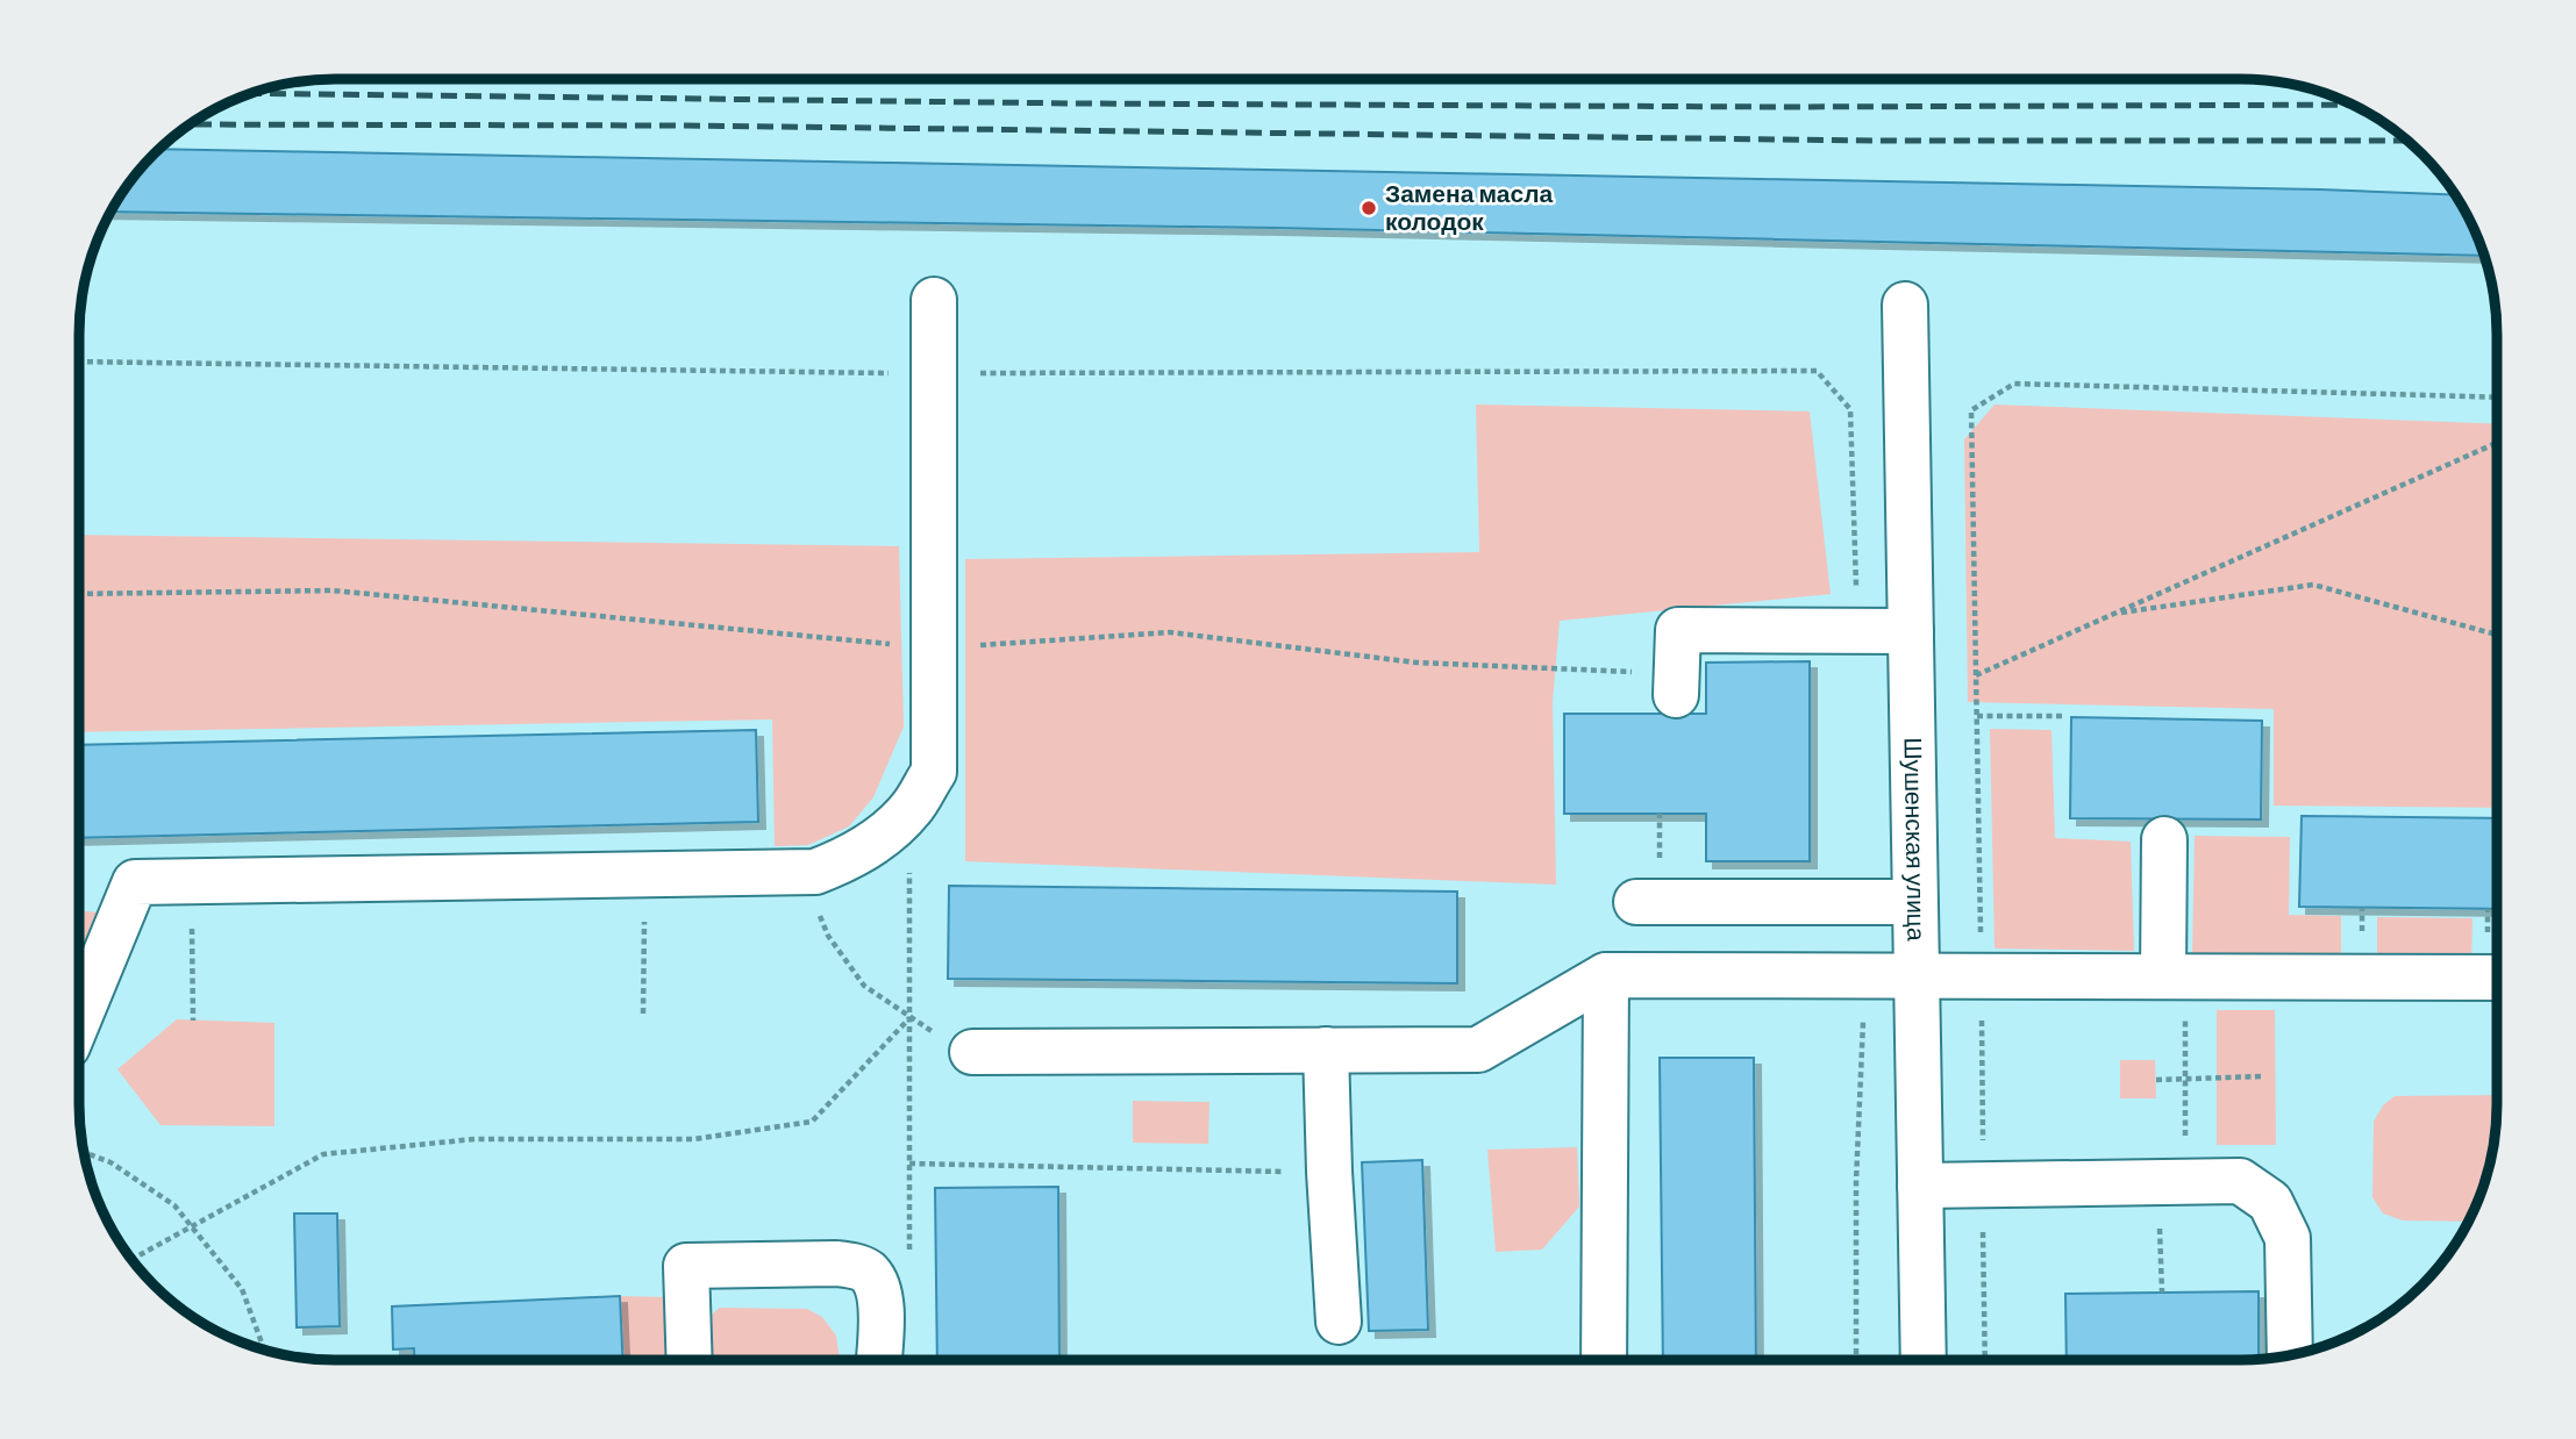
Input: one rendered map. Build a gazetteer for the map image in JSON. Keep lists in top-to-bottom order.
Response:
{
  "streets": {
    "street": ["Шушенская улица"]
  },
  "places": ["Замена масла колодок"]
}
